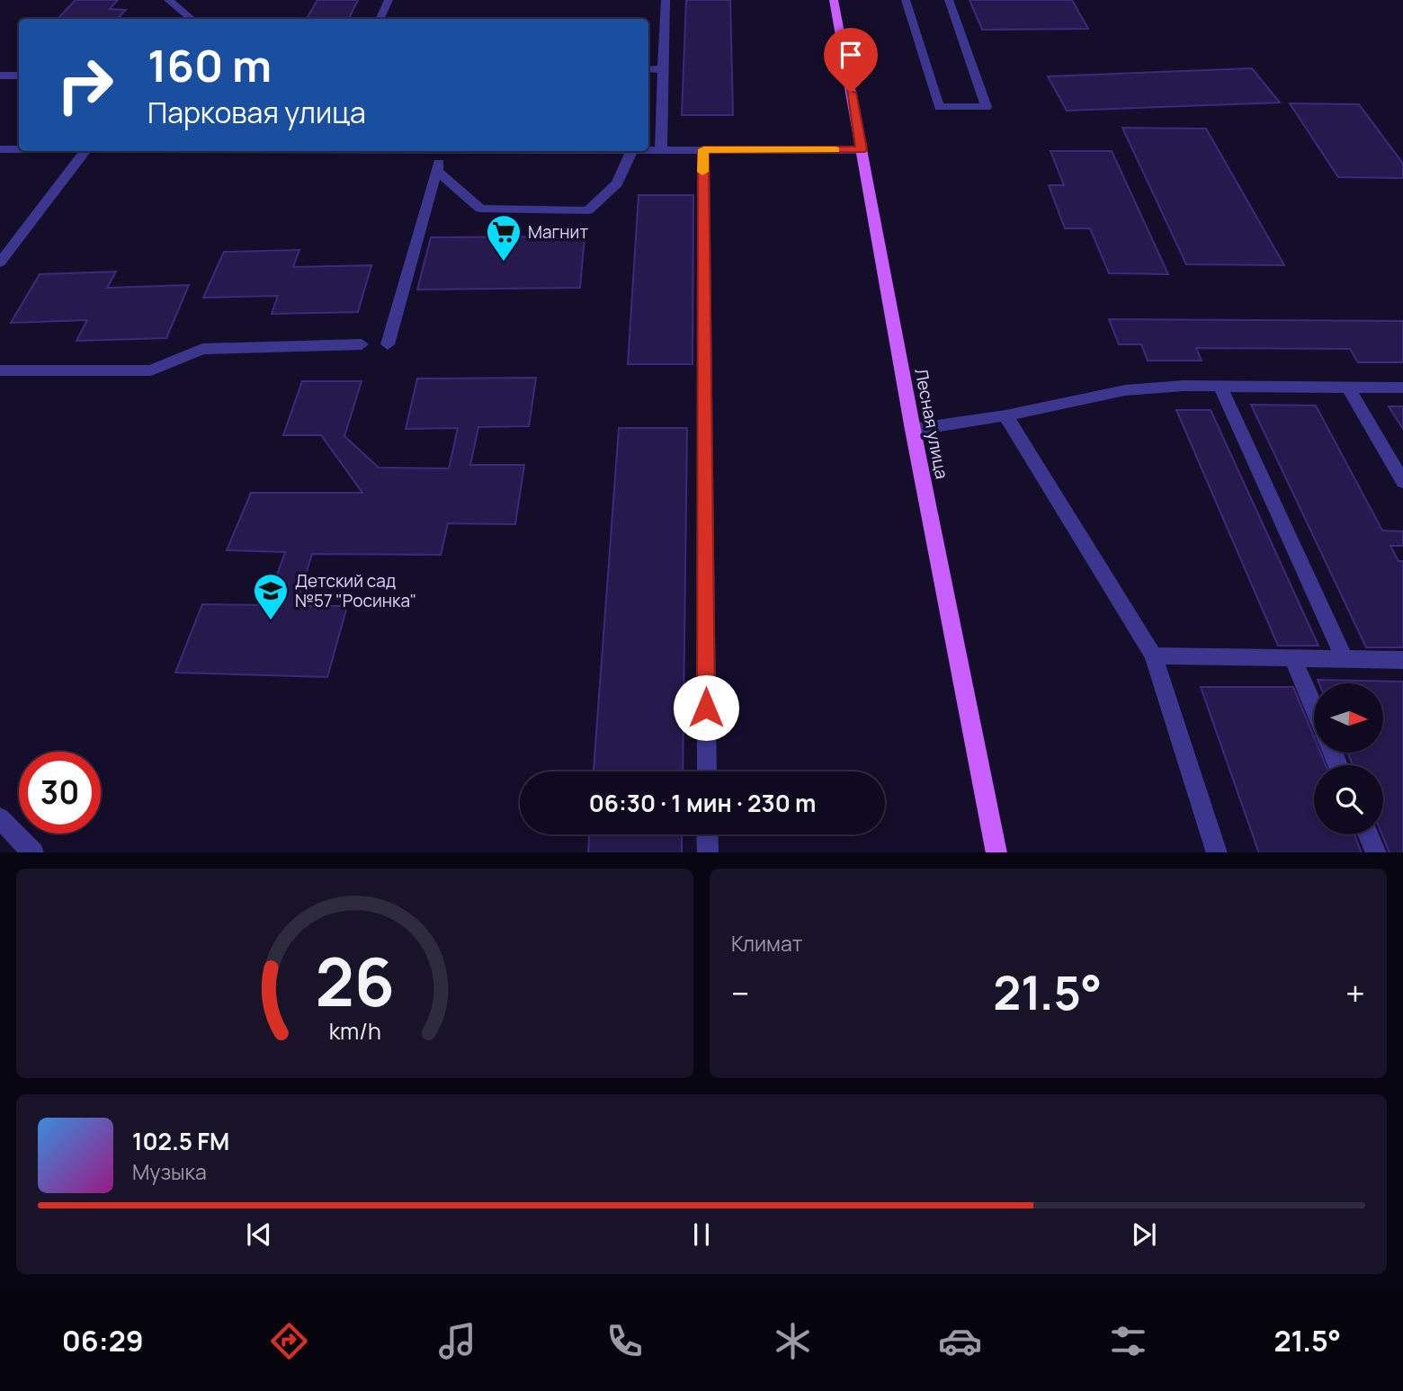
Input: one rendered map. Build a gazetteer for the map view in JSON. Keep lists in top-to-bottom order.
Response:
{
  "streets": {
    "main road": ["Лесная улица"]
  },
  "places": {
    "supermarket": ["Магнит"],
    "school or university": ["Детский сад №57 \"Росинка\""]
  },
  "north": "right",
  "page": {
    "turn": ["160 m", "Парковая улица"],
    "limit": "30",
    "trip": "06:30 · 1 мин · 230 m",
    "tile": "Климат",
    "heat": ["−", "21.5°", "+"],
    "song": ["102.5 FM", "Музыка"],
    "tabs": ["06:29", "21.5°"],
    "gauge": ["26", "km/h"]
  }
}
